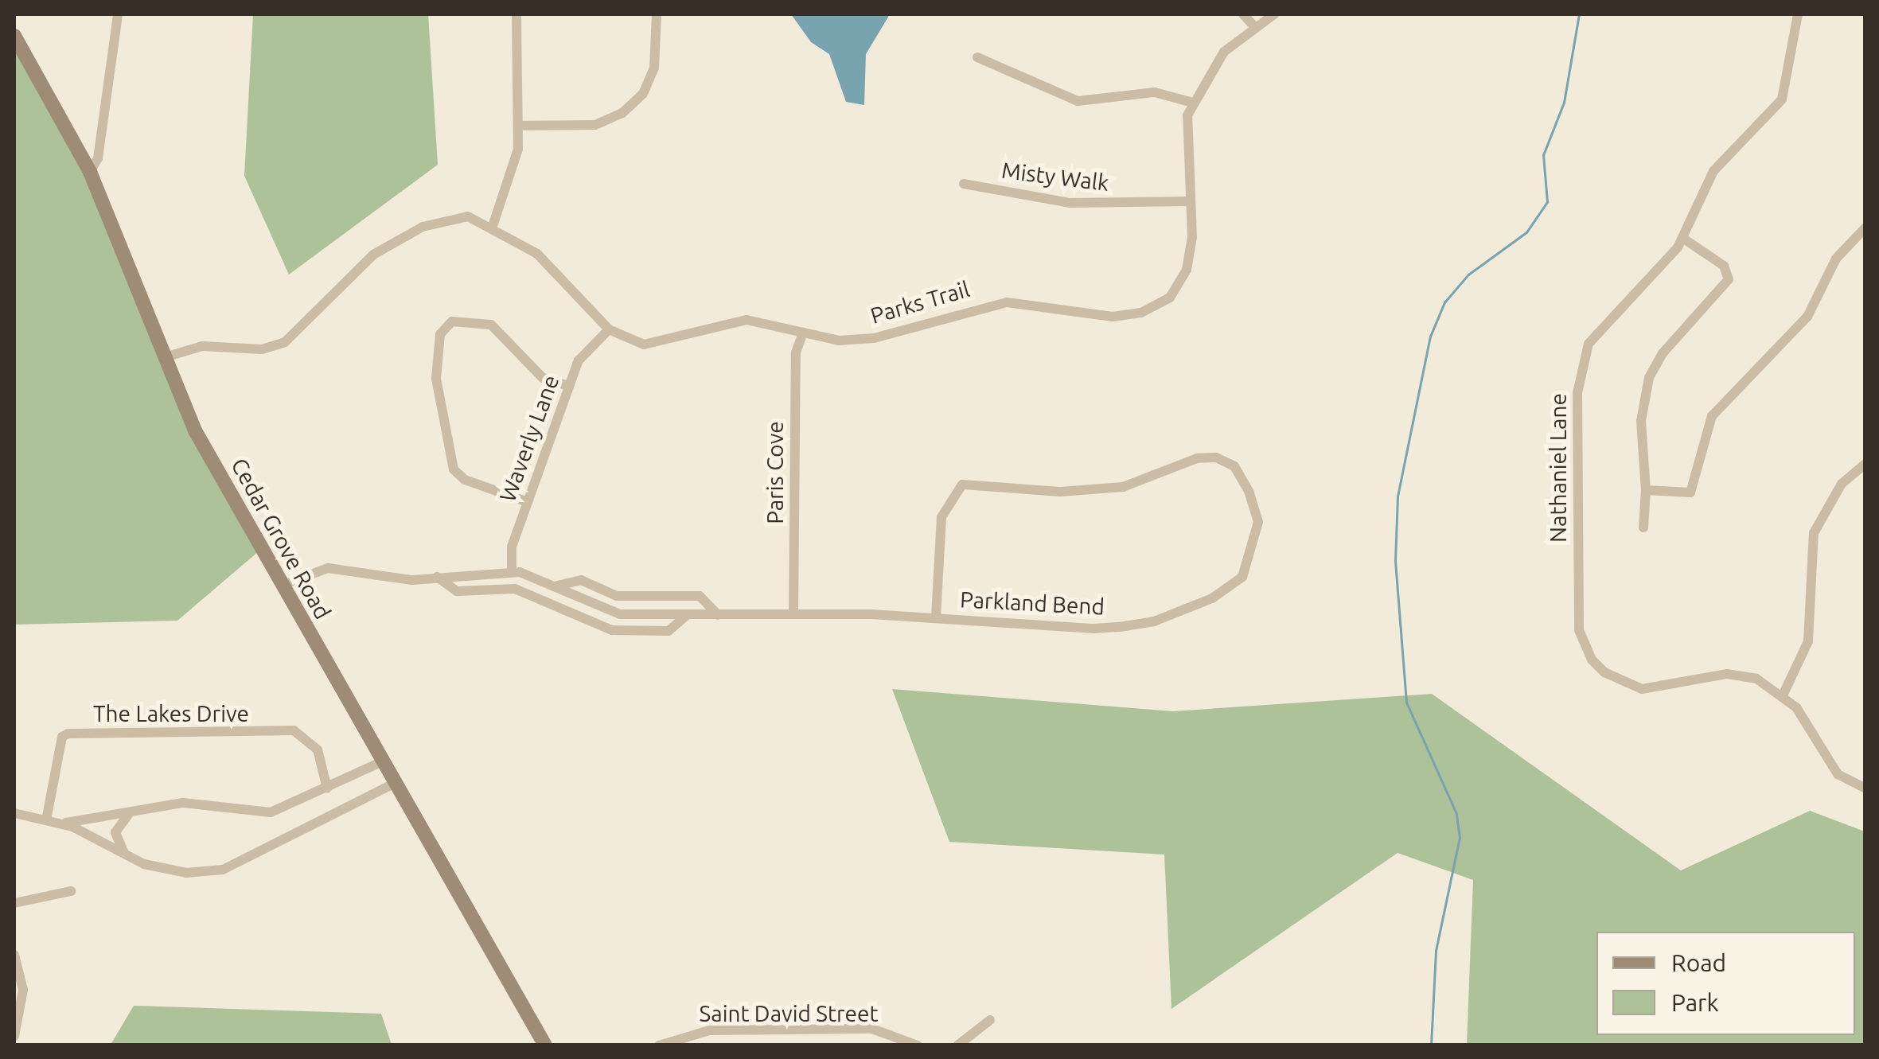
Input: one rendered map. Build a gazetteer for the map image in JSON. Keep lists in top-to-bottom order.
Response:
{
  "streets": {
    "main road": ["Cedar Grove Road"],
    "street": [
      "Misty Walk",
      "Parks Trail",
      "Waverly Lane",
      "Nathaniel Lane",
      "Paris Cove",
      "Parkland Bend",
      "The Lakes Drive",
      "Saint David Street"
    ]
  },
  "crossings": [
    ["Misty Walk", "Parks Trail"],
    ["Parks Trail", "Waverly Lane"],
    ["Parks Trail", "Paris Cove"],
    ["Parks Trail", "Cedar Grove Road"],
    ["Waverly Lane", "Parkland Bend"],
    ["Paris Cove", "Parkland Bend"],
    ["Cedar Grove Road", "Parkland Bend"]
  ],
  "legend": ["Road", "Park"]
}
